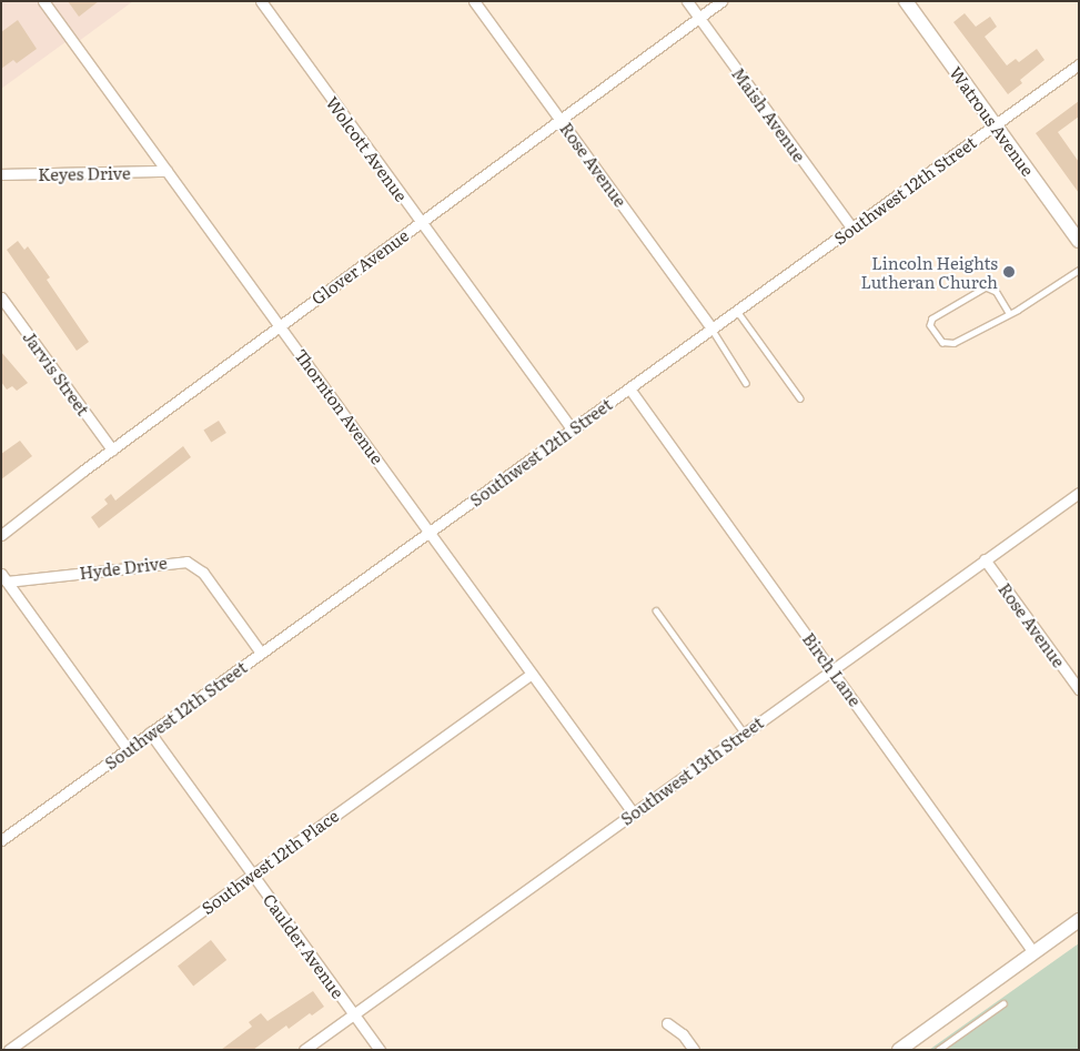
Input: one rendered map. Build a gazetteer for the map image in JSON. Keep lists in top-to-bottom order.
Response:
{
  "streets": {
    "street": [
      "Maish Avenue",
      "Watrous Avenue",
      "Wolcott Avenue",
      "Rose Avenue",
      "Keyes Drive",
      "Southwest 12th Street",
      "Glover Avenue",
      "Jarvis Street",
      "Thornton Avenue",
      "Hyde Drive",
      "Birch Lane",
      "Southwest 13th Street",
      "Southwest 12th Place",
      "Caulder Avenue"
    ]
  },
  "crossings": [
    ["Maish Avenue", "Southwest 12th Street"],
    ["Maish Avenue", "Glover Avenue"],
    ["Watrous Avenue", "Southwest 12th Street"],
    ["Wolcott Avenue", "Southwest 12th Street"],
    ["Wolcott Avenue", "Glover Avenue"],
    ["Rose Avenue", "Southwest 12th Street"],
    ["Rose Avenue", "Glover Avenue"],
    ["Rose Avenue", "Southwest 13th Street"],
    ["Keyes Drive", "Thornton Avenue"],
    ["Southwest 12th Street", "Thornton Avenue"],
    ["Southwest 12th Street", "Hyde Drive"],
    ["Southwest 12th Street", "Birch Lane"],
    ["Southwest 12th Street", "Caulder Avenue"],
    ["Glover Avenue", "Jarvis Street"],
    ["Glover Avenue", "Thornton Avenue"],
    ["Thornton Avenue", "Southwest 13th Street"],
    ["Thornton Avenue", "Southwest 12th Place"],
    ["Birch Lane", "Southwest 13th Street"],
    ["Southwest 13th Street", "Caulder Avenue"],
    ["Southwest 12th Place", "Caulder Avenue"]
  ],
  "places": ["Lincoln Heights Lutheran Church"]
}
